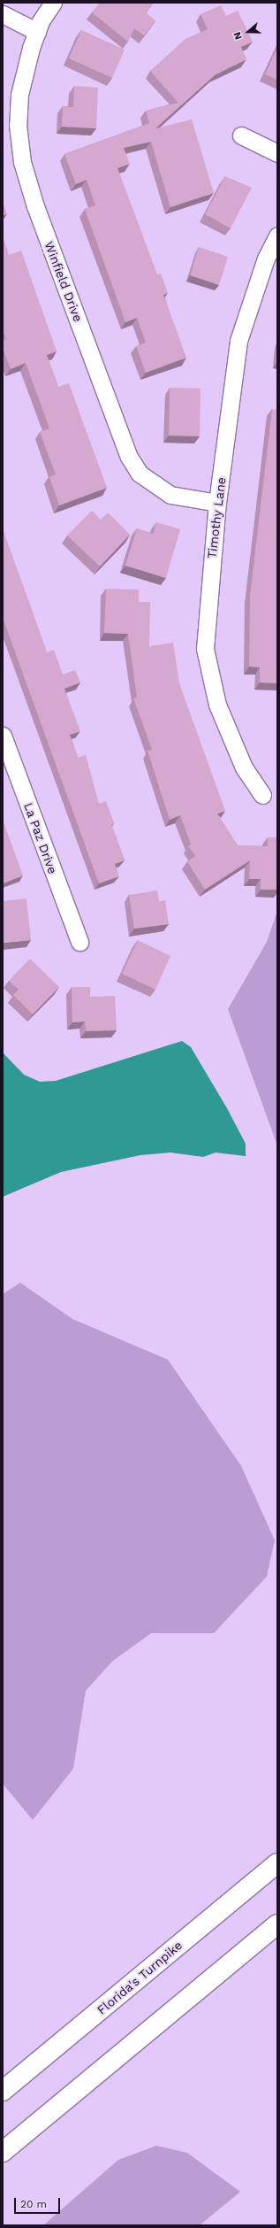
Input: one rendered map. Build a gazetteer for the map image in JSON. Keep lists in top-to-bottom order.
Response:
{
  "streets": {
    "highway": ["Florida's Turnpike"],
    "street": ["Winfield Drive", "Timothy Lane", "La Paz Drive"]
  },
  "crossings": [
    ["Winfield Drive", "Timothy Lane"]
  ],
  "scale_bar": "20 m",
  "north": "left"
}
